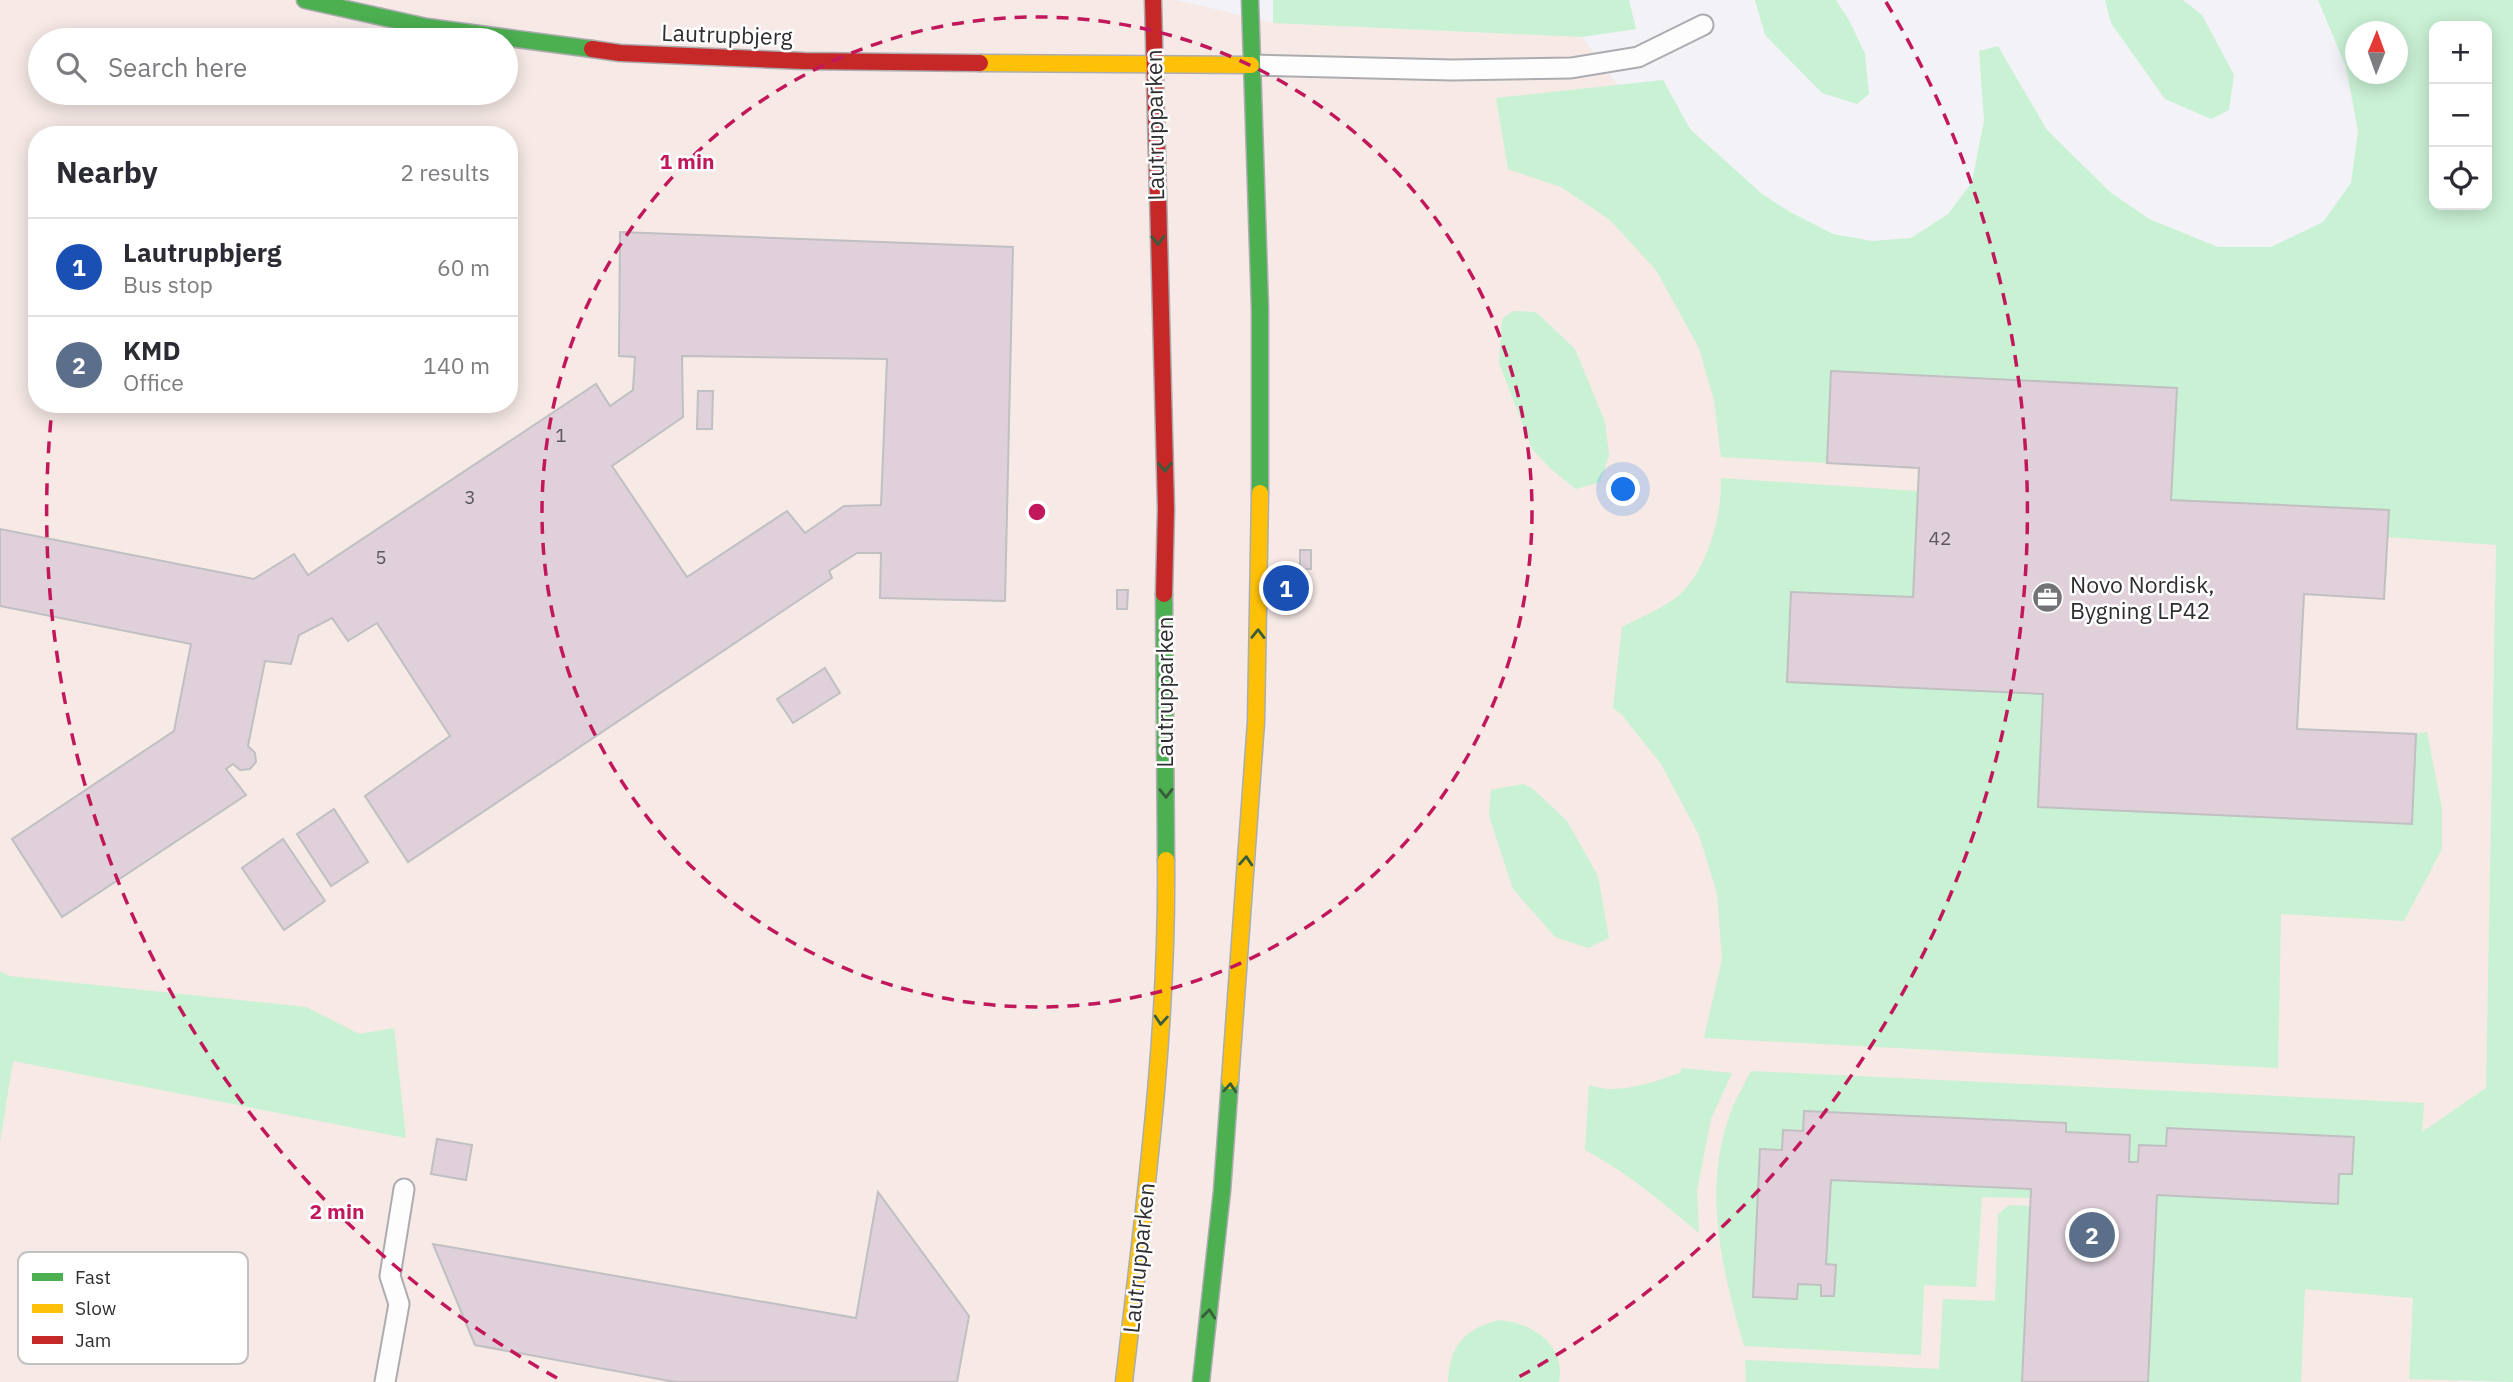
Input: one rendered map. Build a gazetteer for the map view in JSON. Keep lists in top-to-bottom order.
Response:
{
  "streets": {
    "street": ["Lautrupbjerg", "Lautrupparken"]
  },
  "crossings": [
    ["Lautrupbjerg", "Lautrupparken"]
  ],
  "places": {
    "office": ["Novo Nordisk, Bygning LP42"]
  },
  "house_numbers": [
    "1",
    "3",
    "42",
    "5"
  ],
  "legend": ["Fast", "Slow", "Jam"],
  "north": "top",
  "page": {
    "map_buttons": ["+", "−"],
    "search": "Search here",
    "heading": ["Nearby", "2 results"],
    "list": [
      {
        "mark": "1",
        "name": "Lautrupbjerg",
        "note": "Bus stop",
        "value": "60 m"
      },
      {
        "mark": "2",
        "name": "KMD",
        "note": "Office",
        "value": "140 m"
      }
    ],
    "pins": ["1", "2"]
  },
  "rings": ["1 min", "2 min"]
}
